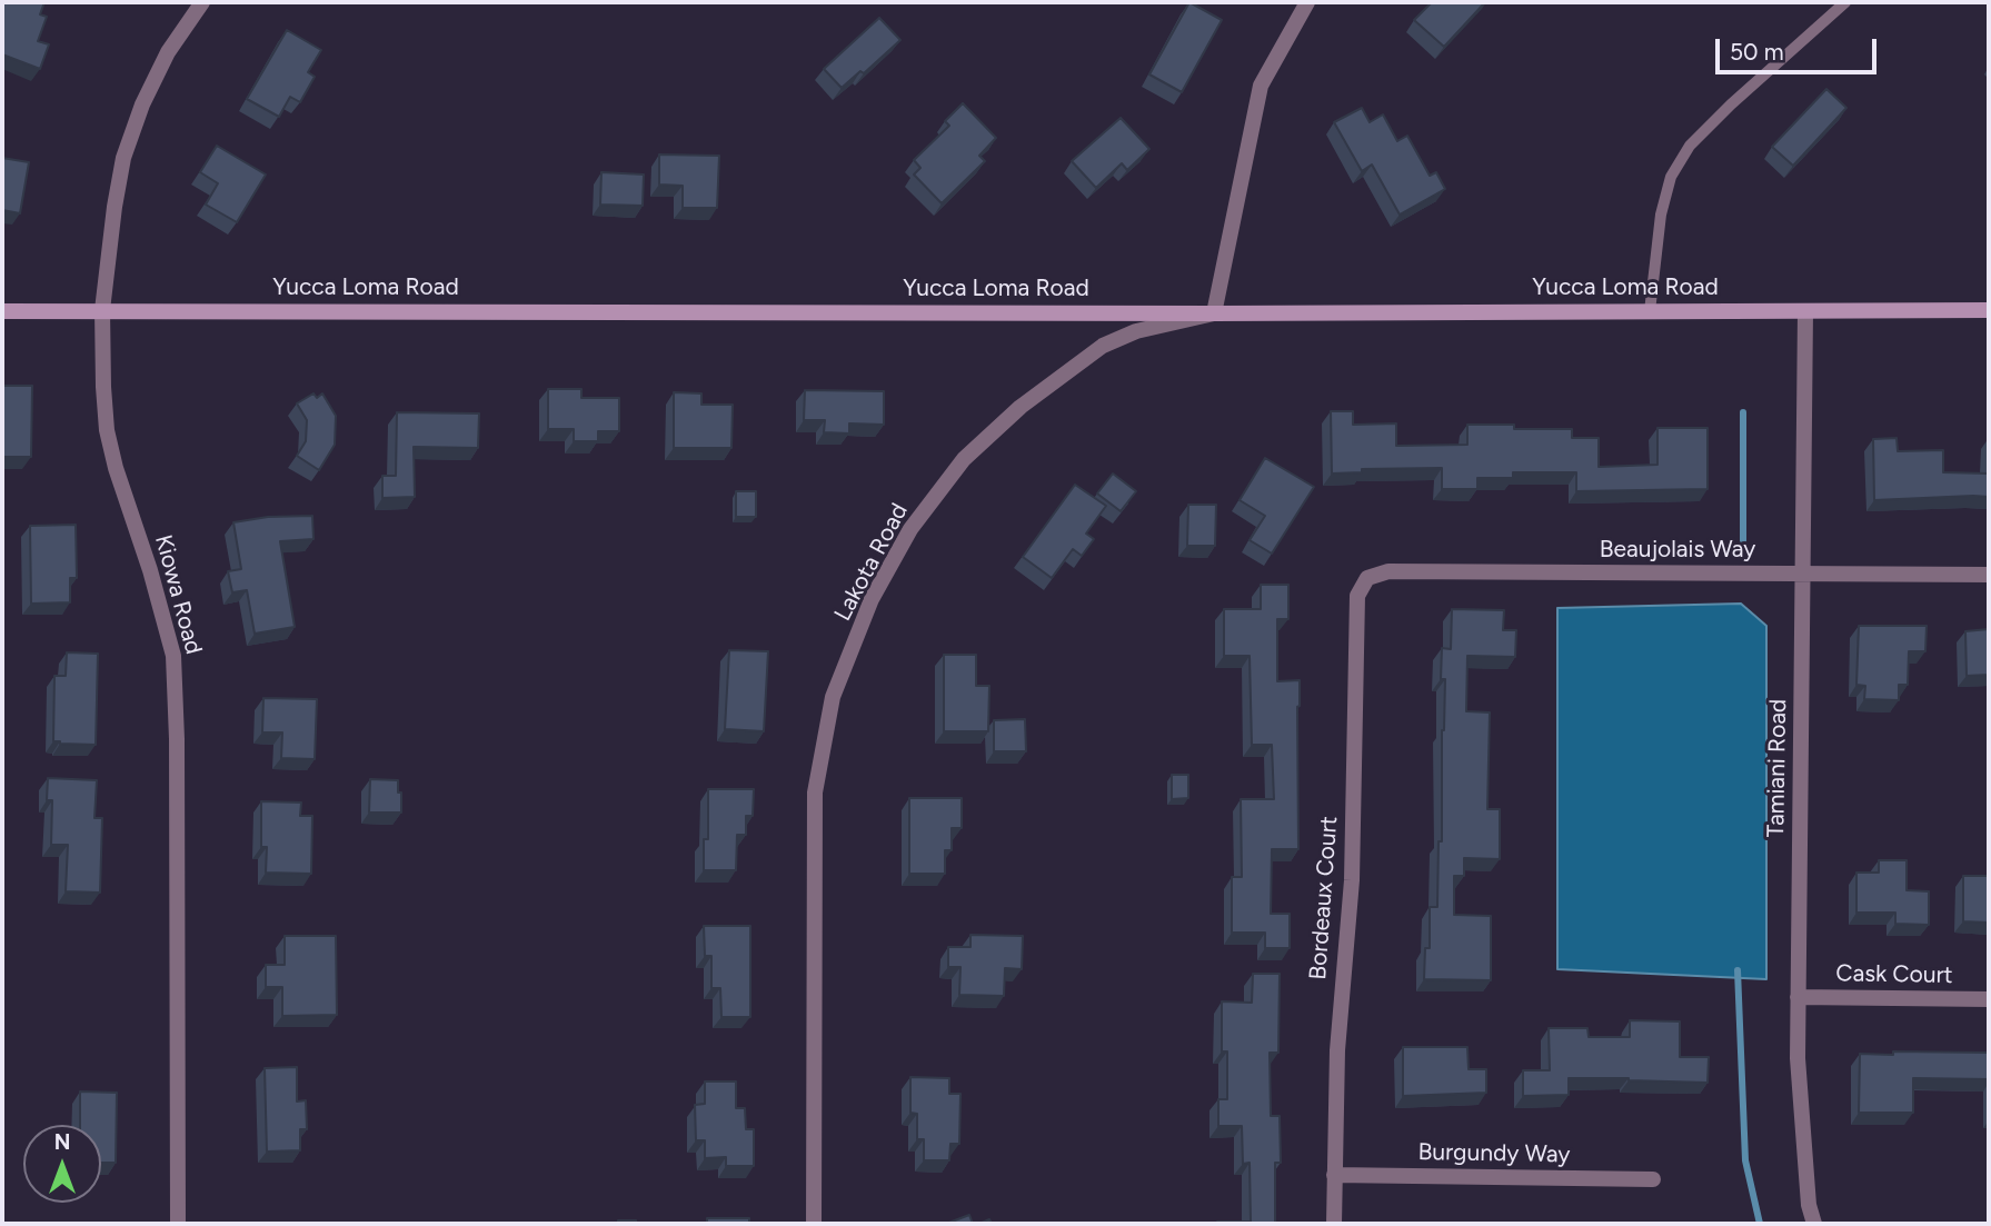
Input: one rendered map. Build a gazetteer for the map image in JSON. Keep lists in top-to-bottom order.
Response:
{
  "streets": {
    "main road": ["Yucca Loma Road"],
    "street": [
      "Beaujolais Way",
      "Lakota Road",
      "Kiowa Road",
      "Tamiani Road",
      "Bordeaux Court",
      "Cask Court",
      "Burgundy Way"
    ]
  },
  "crossings": [
    ["Yucca Loma Road", "Lakota Road"],
    ["Yucca Loma Road", "Kiowa Road"],
    ["Yucca Loma Road", "Tamiani Road"],
    ["Beaujolais Way", "Tamiani Road"],
    ["Beaujolais Way", "Bordeaux Court"],
    ["Tamiani Road", "Cask Court"],
    ["Bordeaux Court", "Burgundy Way"]
  ],
  "scale_bar": "50 m",
  "north": "top"
}
